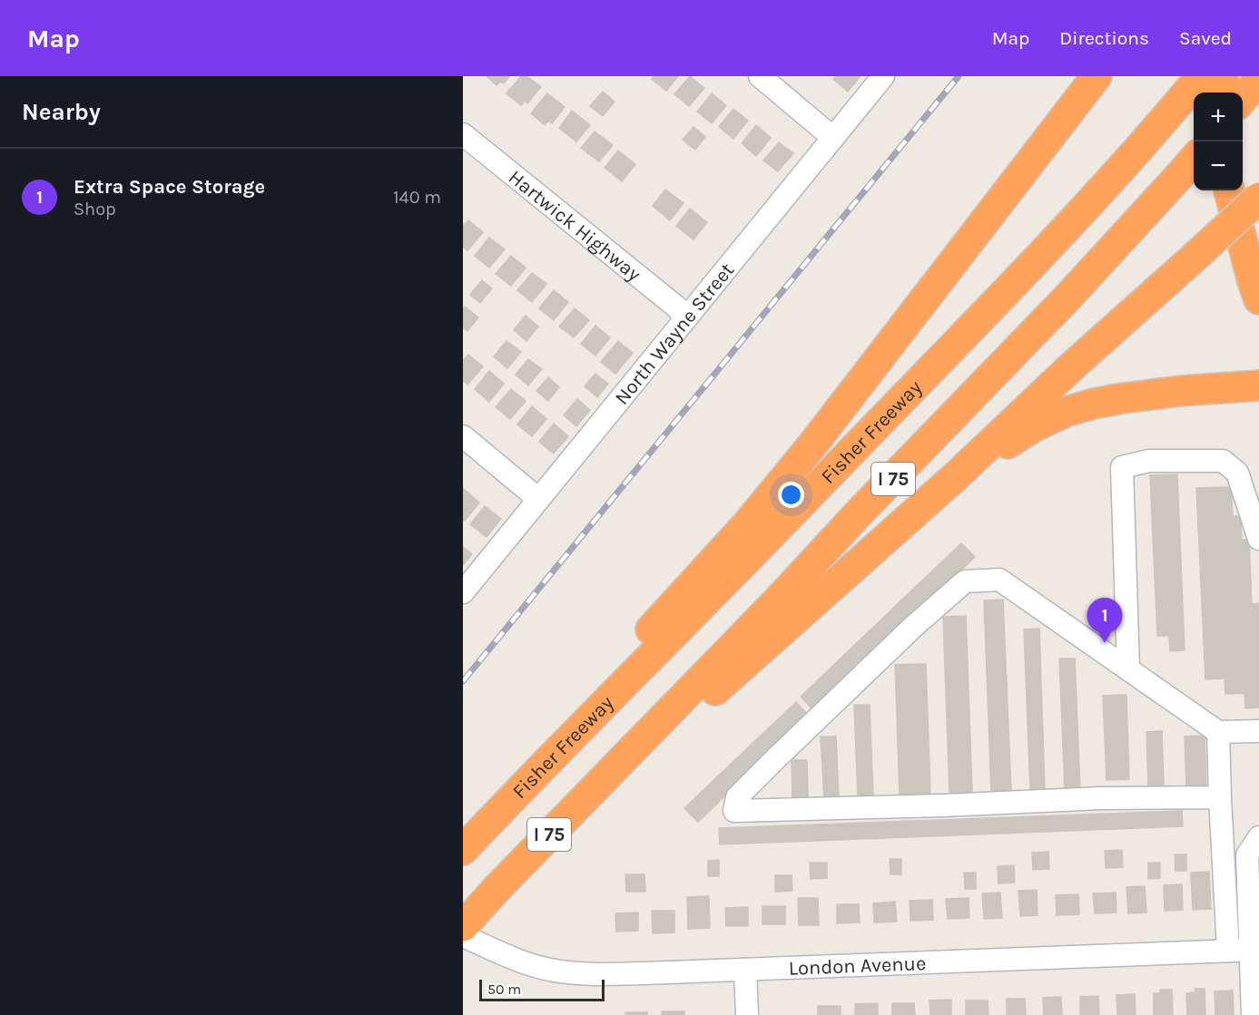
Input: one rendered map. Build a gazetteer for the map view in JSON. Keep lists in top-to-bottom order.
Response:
{
  "streets": {
    "highway": ["Fisher Freeway", "I 75"],
    "street": ["Hartwick Highway", "North Wayne Street", "London Avenue"]
  },
  "crossings": [
    ["Hartwick Highway", "North Wayne Street"]
  ],
  "scale_bar": "50 m",
  "page": {
    "header": "Map",
    "nav": ["Map", "Directions", "Saved"],
    "heading": "Nearby",
    "map_buttons": ["+", "−"],
    "list": [
      {
        "mark": "1",
        "name": "Extra Space Storage",
        "note": "Shop",
        "value": "140 m"
      }
    ],
    "pins": "1",
    "scale": "50 m"
  }
}
